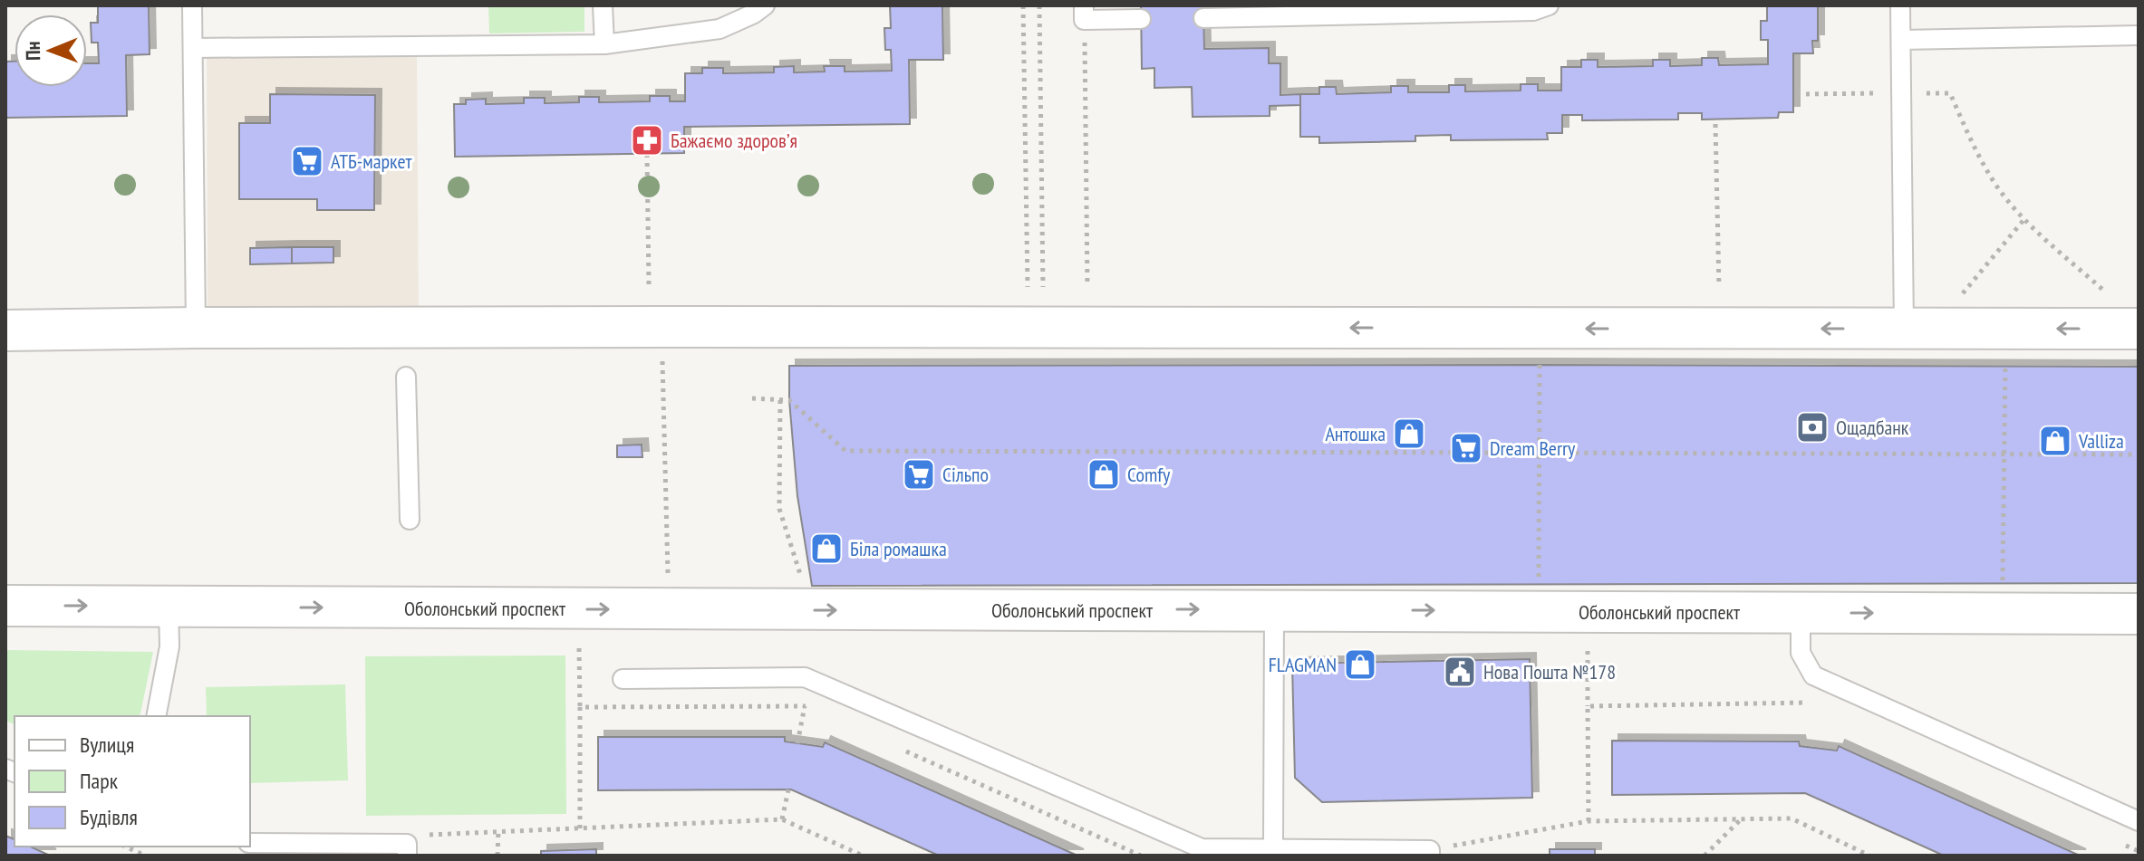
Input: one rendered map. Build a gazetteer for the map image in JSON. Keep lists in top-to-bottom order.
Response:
{
  "streets": {
    "main road": ["Оболонський проспект"]
  },
  "places": {
    "pharmacy": ["Бажаємо здоровʼя"],
    "supermarket": ["АТБ-маркет", "Dream Berry", "Сільпо"],
    "bank": ["Ощадбанк"],
    "shop": [
      "Антошка",
      "Valliza",
      "Comfy",
      "Біла ромашка",
      "FLAGMAN"
    ],
    "public building": ["Нова Пошта №178"]
  },
  "legend": ["Вулиця", "Парк", "Будівля"],
  "north": "left"
}
